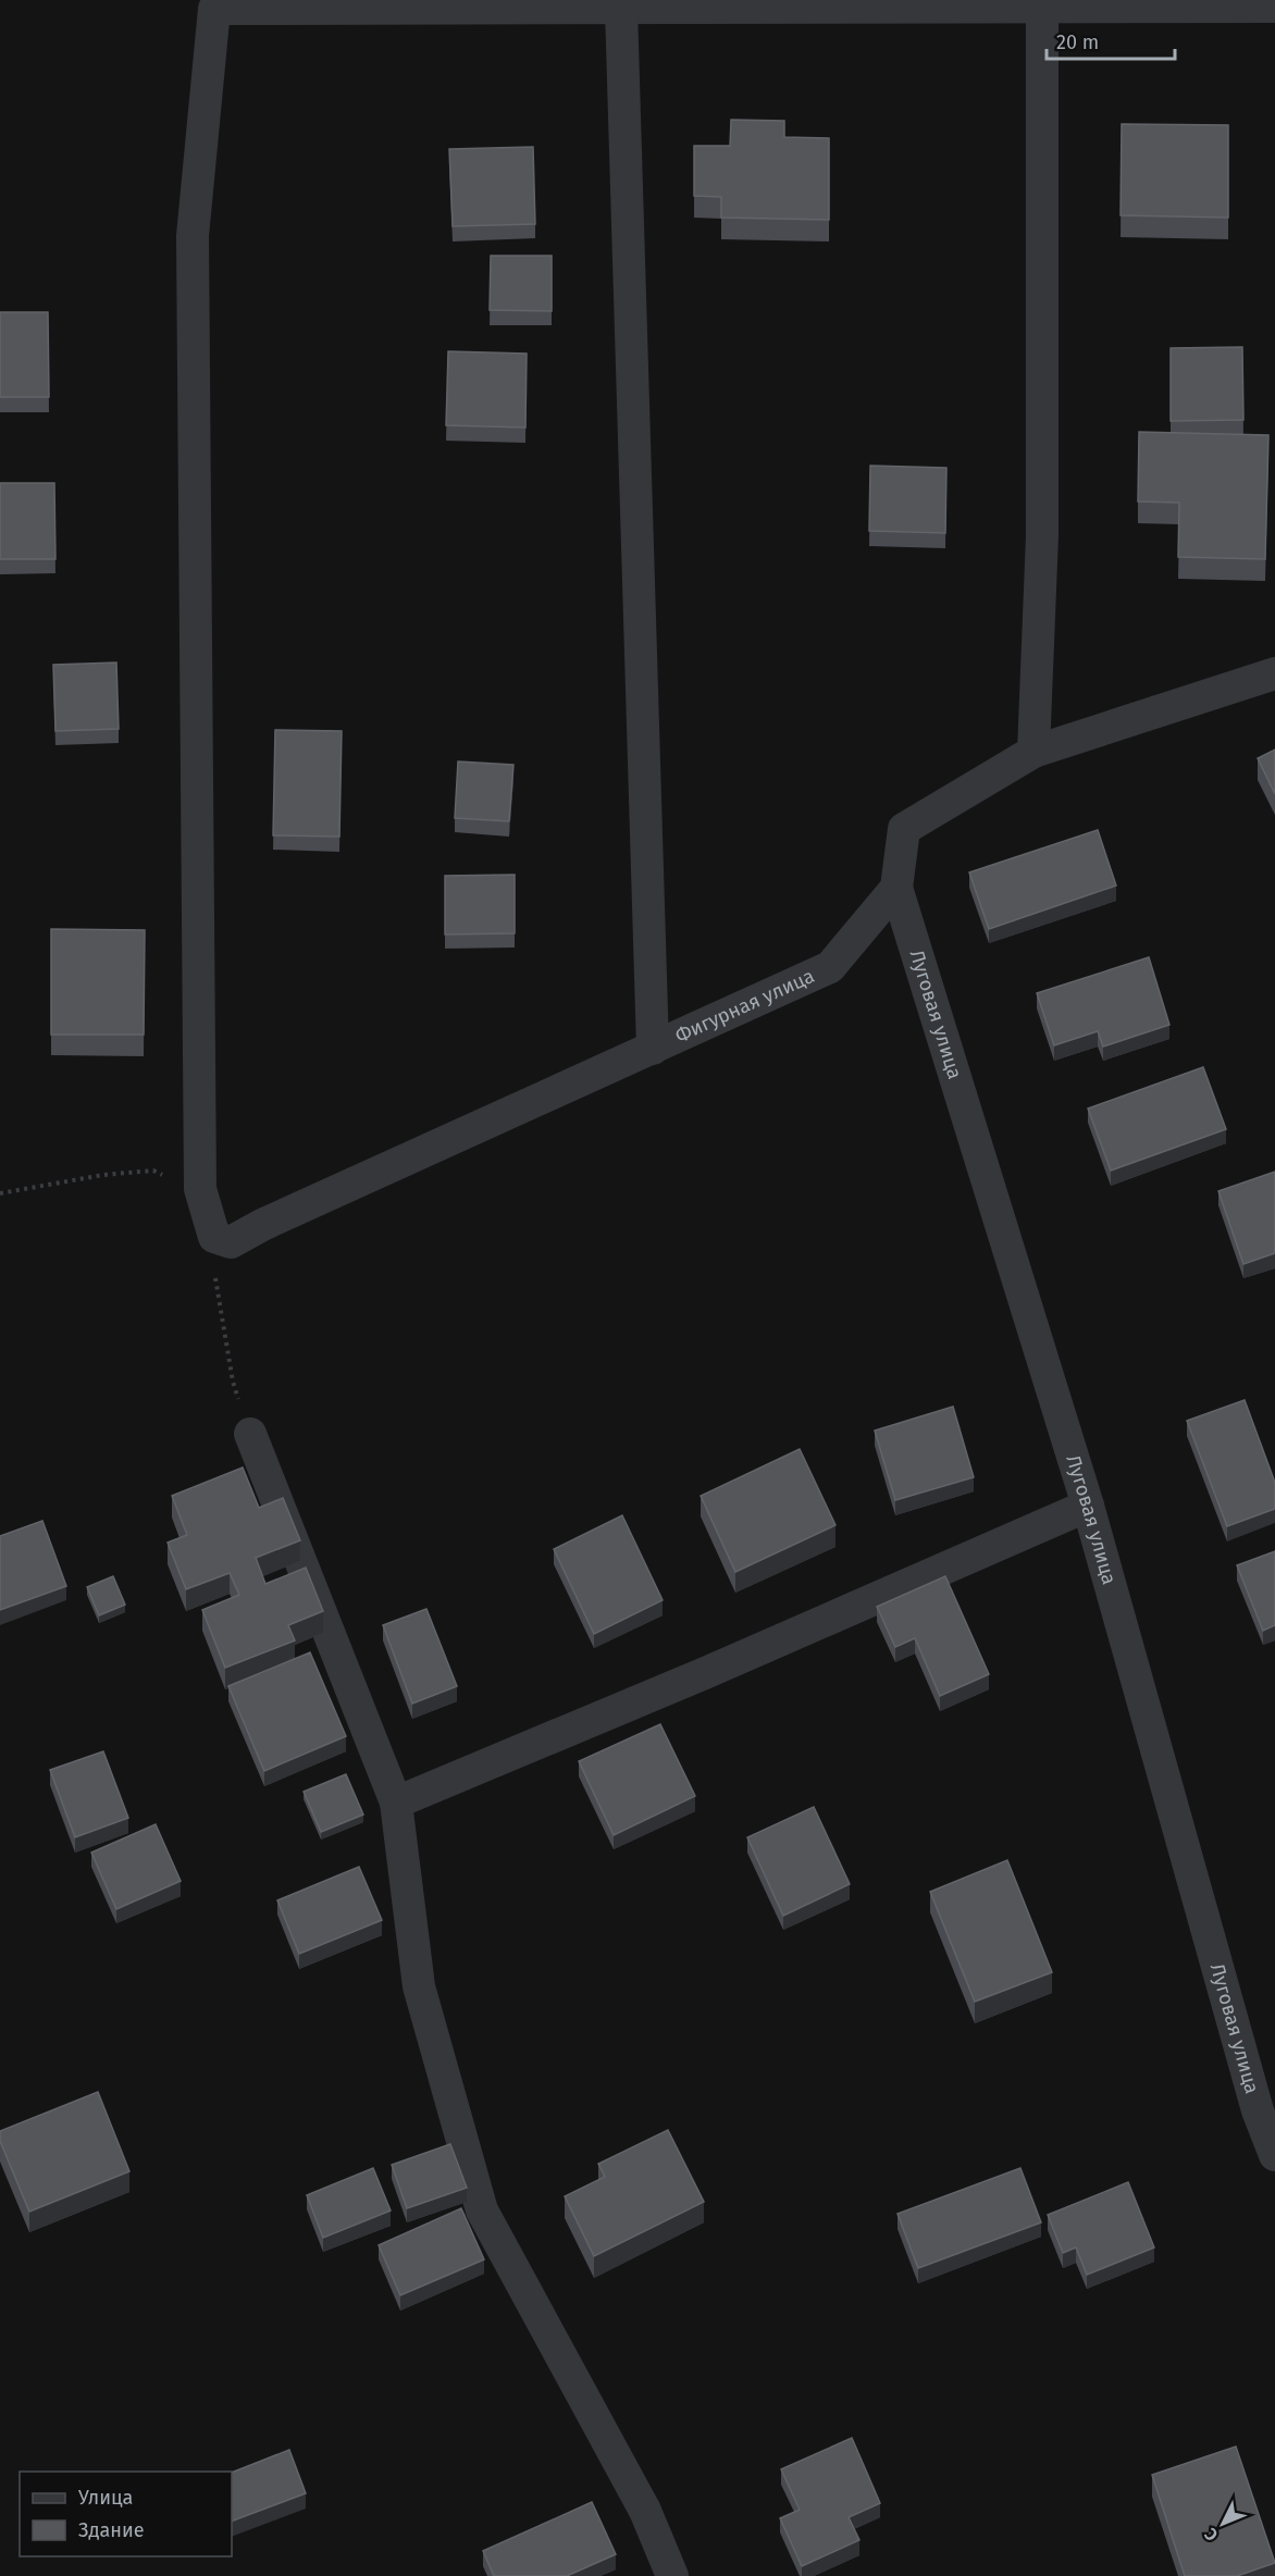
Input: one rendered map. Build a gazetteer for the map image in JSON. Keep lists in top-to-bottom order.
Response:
{
  "streets": {
    "street": ["Фигурная улица", "Луговая улица"]
  },
  "crossings": [
    ["Фигурная улица", "Луговая улица"]
  ],
  "legend": ["Улица", "Здание"],
  "scale_bar": "20 m",
  "north": "bottom left"
}
